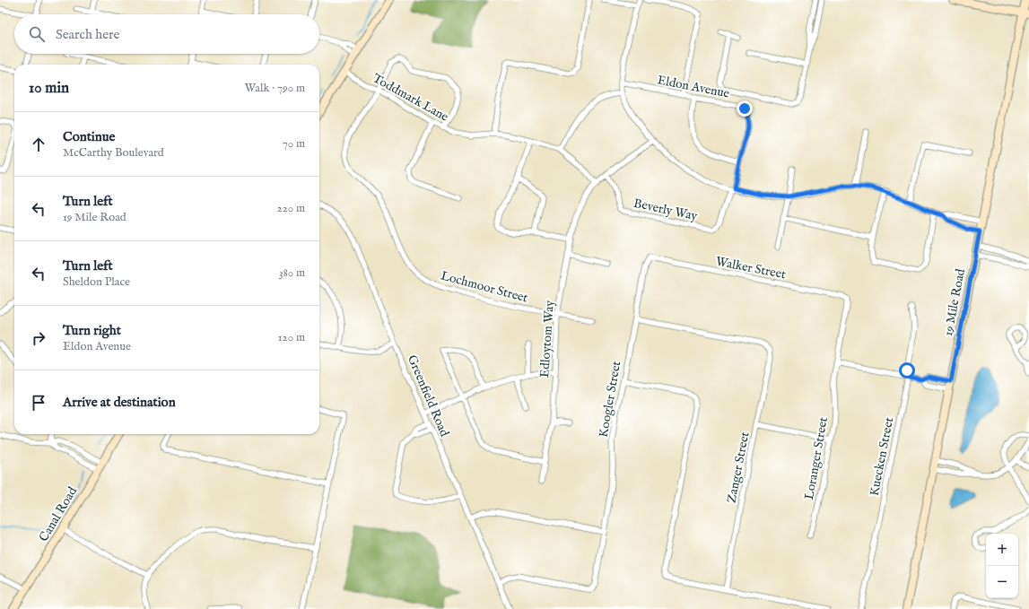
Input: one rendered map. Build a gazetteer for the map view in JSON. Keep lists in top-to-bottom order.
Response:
{
  "streets": {
    "street": [
      "Eldon Avenue",
      "Toddmark Lane",
      "Beverly Way",
      "Walker Street",
      "Lochmoor Street",
      "19 Mile Road",
      "Edloytom Way",
      "Greenfield Road",
      "Koogler Street",
      "Kuecken Street",
      "Loranger Street",
      "Zanger Street",
      "Canal Road"
    ]
  },
  "crossings": [
    ["Eldon Avenue", "Beverly Way"],
    ["Toddmark Lane", "Lochmoor Street"],
    ["Beverly Way", "Edloytom Way"],
    ["Walker Street", "Koogler Street"],
    ["Walker Street", "Loranger Street"],
    ["Lochmoor Street", "Edloytom Way"],
    ["Greenfield Road", "Koogler Street"],
    ["Koogler Street", "Zanger Street"]
  ],
  "page": {
    "search": "Search here",
    "heading": ["10 min", "Walk · 790 m"],
    "list": [
      ["Continue", "McCarthy Boulevard", "70 m"],
      ["Turn left", "19 Mile Road", "220 m"],
      ["Turn left", "Sheldon Place", "380 m"],
      ["Turn right", "Eldon Avenue", "120 m"],
      "Arrive at destination"
    ],
    "map_buttons": ["+", "−"]
  }
}
